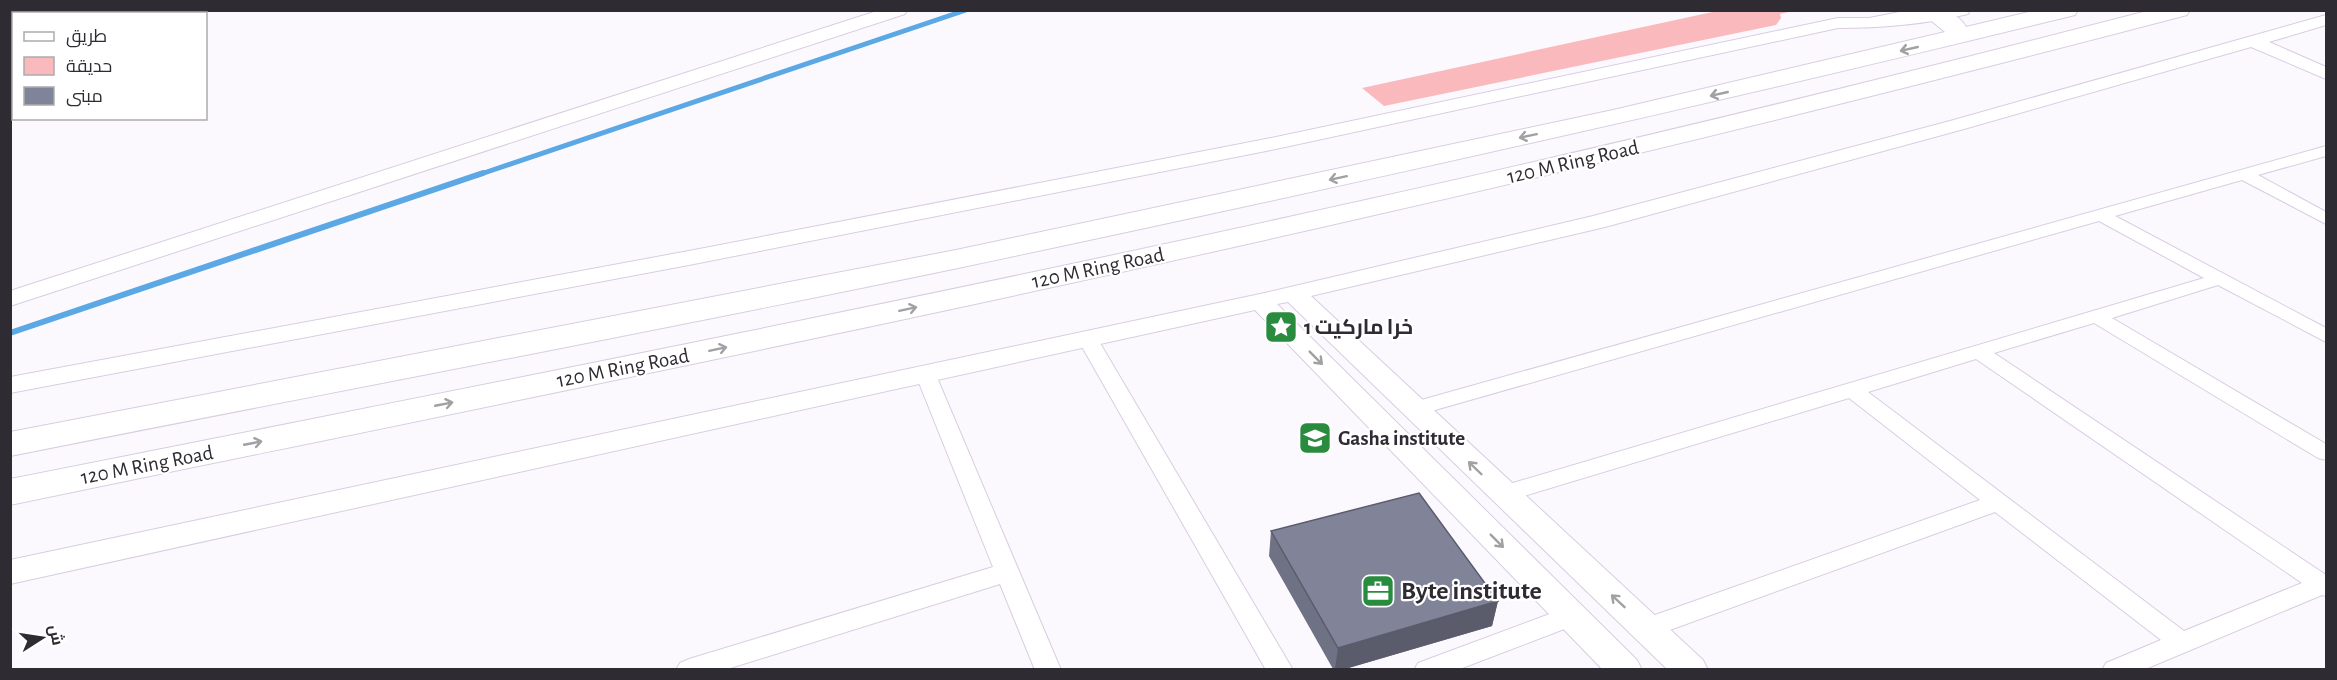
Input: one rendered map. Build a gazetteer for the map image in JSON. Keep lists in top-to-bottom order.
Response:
{
  "streets": {
    "highway": ["120 M Ring Road"]
  },
  "places": {
    "place": ["خرا ماركيت 1"],
    "school or university": ["Gasha institute"],
    "office": ["Byte institute"]
  },
  "legend": ["طريق", "حديقة", "مبنى"],
  "north": "right"
}
